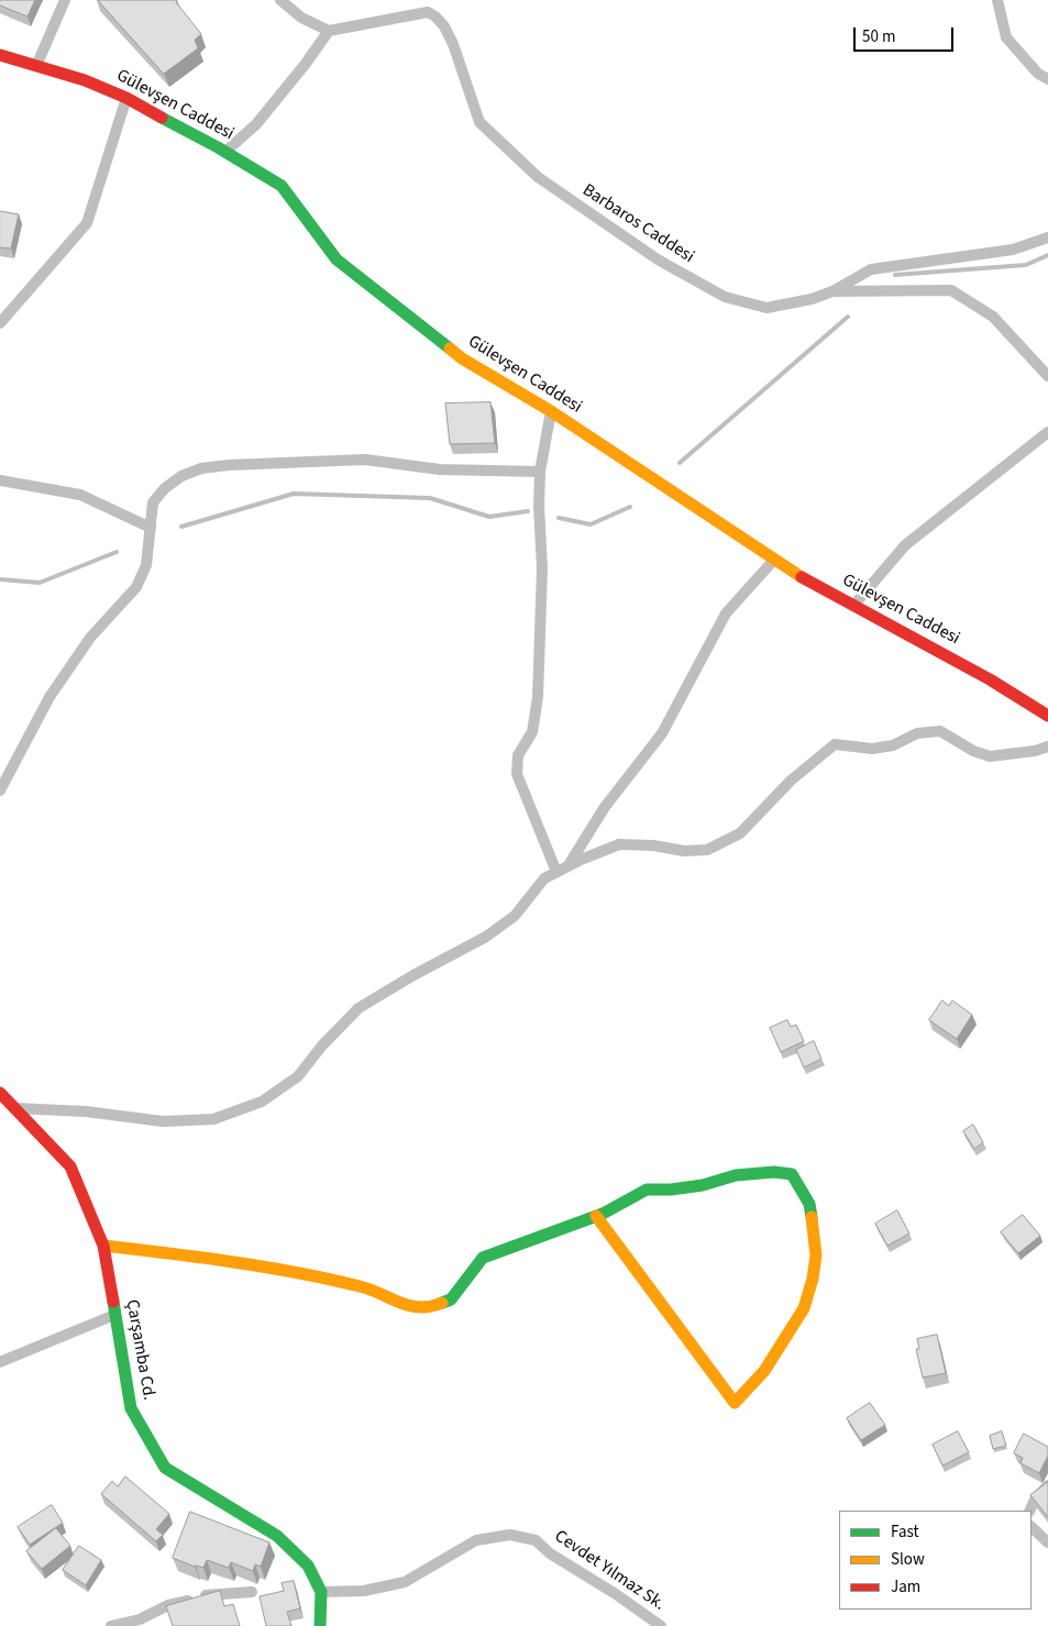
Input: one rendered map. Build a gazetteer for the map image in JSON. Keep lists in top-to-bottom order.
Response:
{
  "streets": {
    "street": [
      "Gülevşen Caddesi",
      "Barbaros Caddesi",
      "Çarşamba Cd.",
      "Cevdet Yılmaz Sk."
    ]
  },
  "crossings": [
    ["Çarşamba Cd.", "Cevdet Yılmaz Sk."]
  ],
  "legend": ["Fast", "Slow", "Jam"],
  "scale_bar": "50 m"
}
